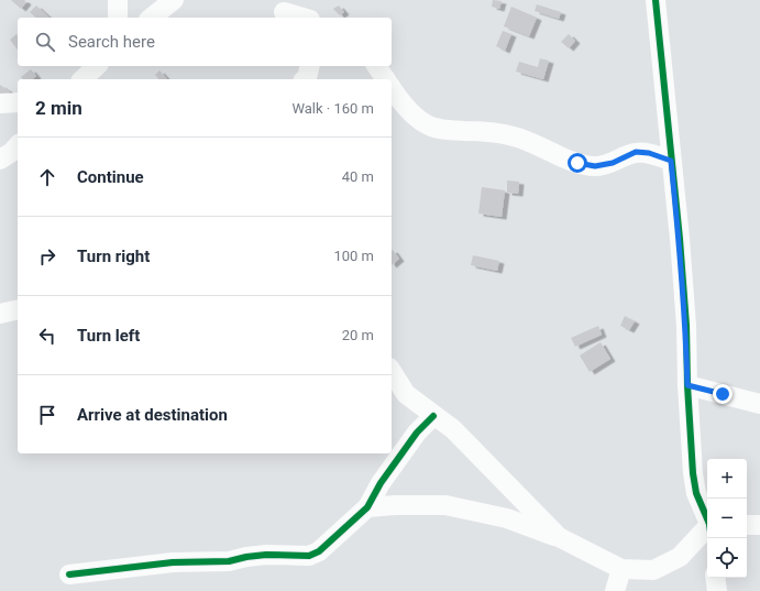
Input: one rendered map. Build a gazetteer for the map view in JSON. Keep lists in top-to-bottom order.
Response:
{
  "page": {
    "search": "Search here",
    "heading": ["2 min", "Walk · 160 m"],
    "list": [
      ["Continue", "40 m"],
      ["Turn right", "100 m"],
      ["Turn left", "20 m"],
      "Arrive at destination"
    ],
    "map_buttons": ["+", "−"]
  }
}
